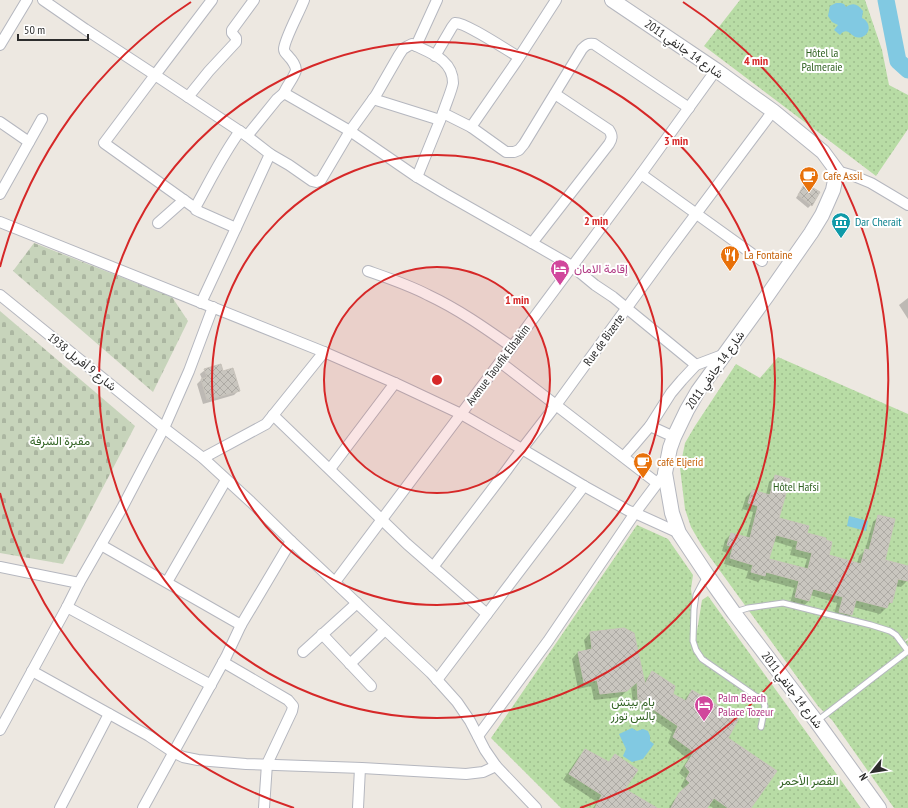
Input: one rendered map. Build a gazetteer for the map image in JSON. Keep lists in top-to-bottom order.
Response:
{
  "streets": {
    "main road": ["شارع 14 جانفي 2011"],
    "street": ["Rue de Bizerte", "شارع 9 أفريل 1938", "Avenue Taoufik Elhakim"]
  },
  "crossings": [
    ["شارع 14 جانفي 2011", "Rue de Bizerte"],
    ["شارع 14 جانفي 2011", "Avenue Taoufik Elhakim"],
    ["شارع 9 أفريل 1938", "Avenue Taoufik Elhakim"]
  ],
  "parks": [
    "Hôtel la Palmeraie",
    "مقبرة الشرفة",
    "Hôtel Hafsi",
    "بام بيتش بالس توزر",
    "القصر الأحمر"
  ],
  "places": {
    "cafe": ["Cafe Assil", "café Eljerid"],
    "museum": ["Dar Cherait"],
    "restaurant": ["La Fontaine"],
    "hotel": ["إقامة الامان", "Palm Beach Palace Tozeur"]
  },
  "scale_bar": "50 m",
  "north": "bottom left",
  "rings": [
    "4 min",
    "3 min",
    "2 min",
    "1 min"
  ]
}
